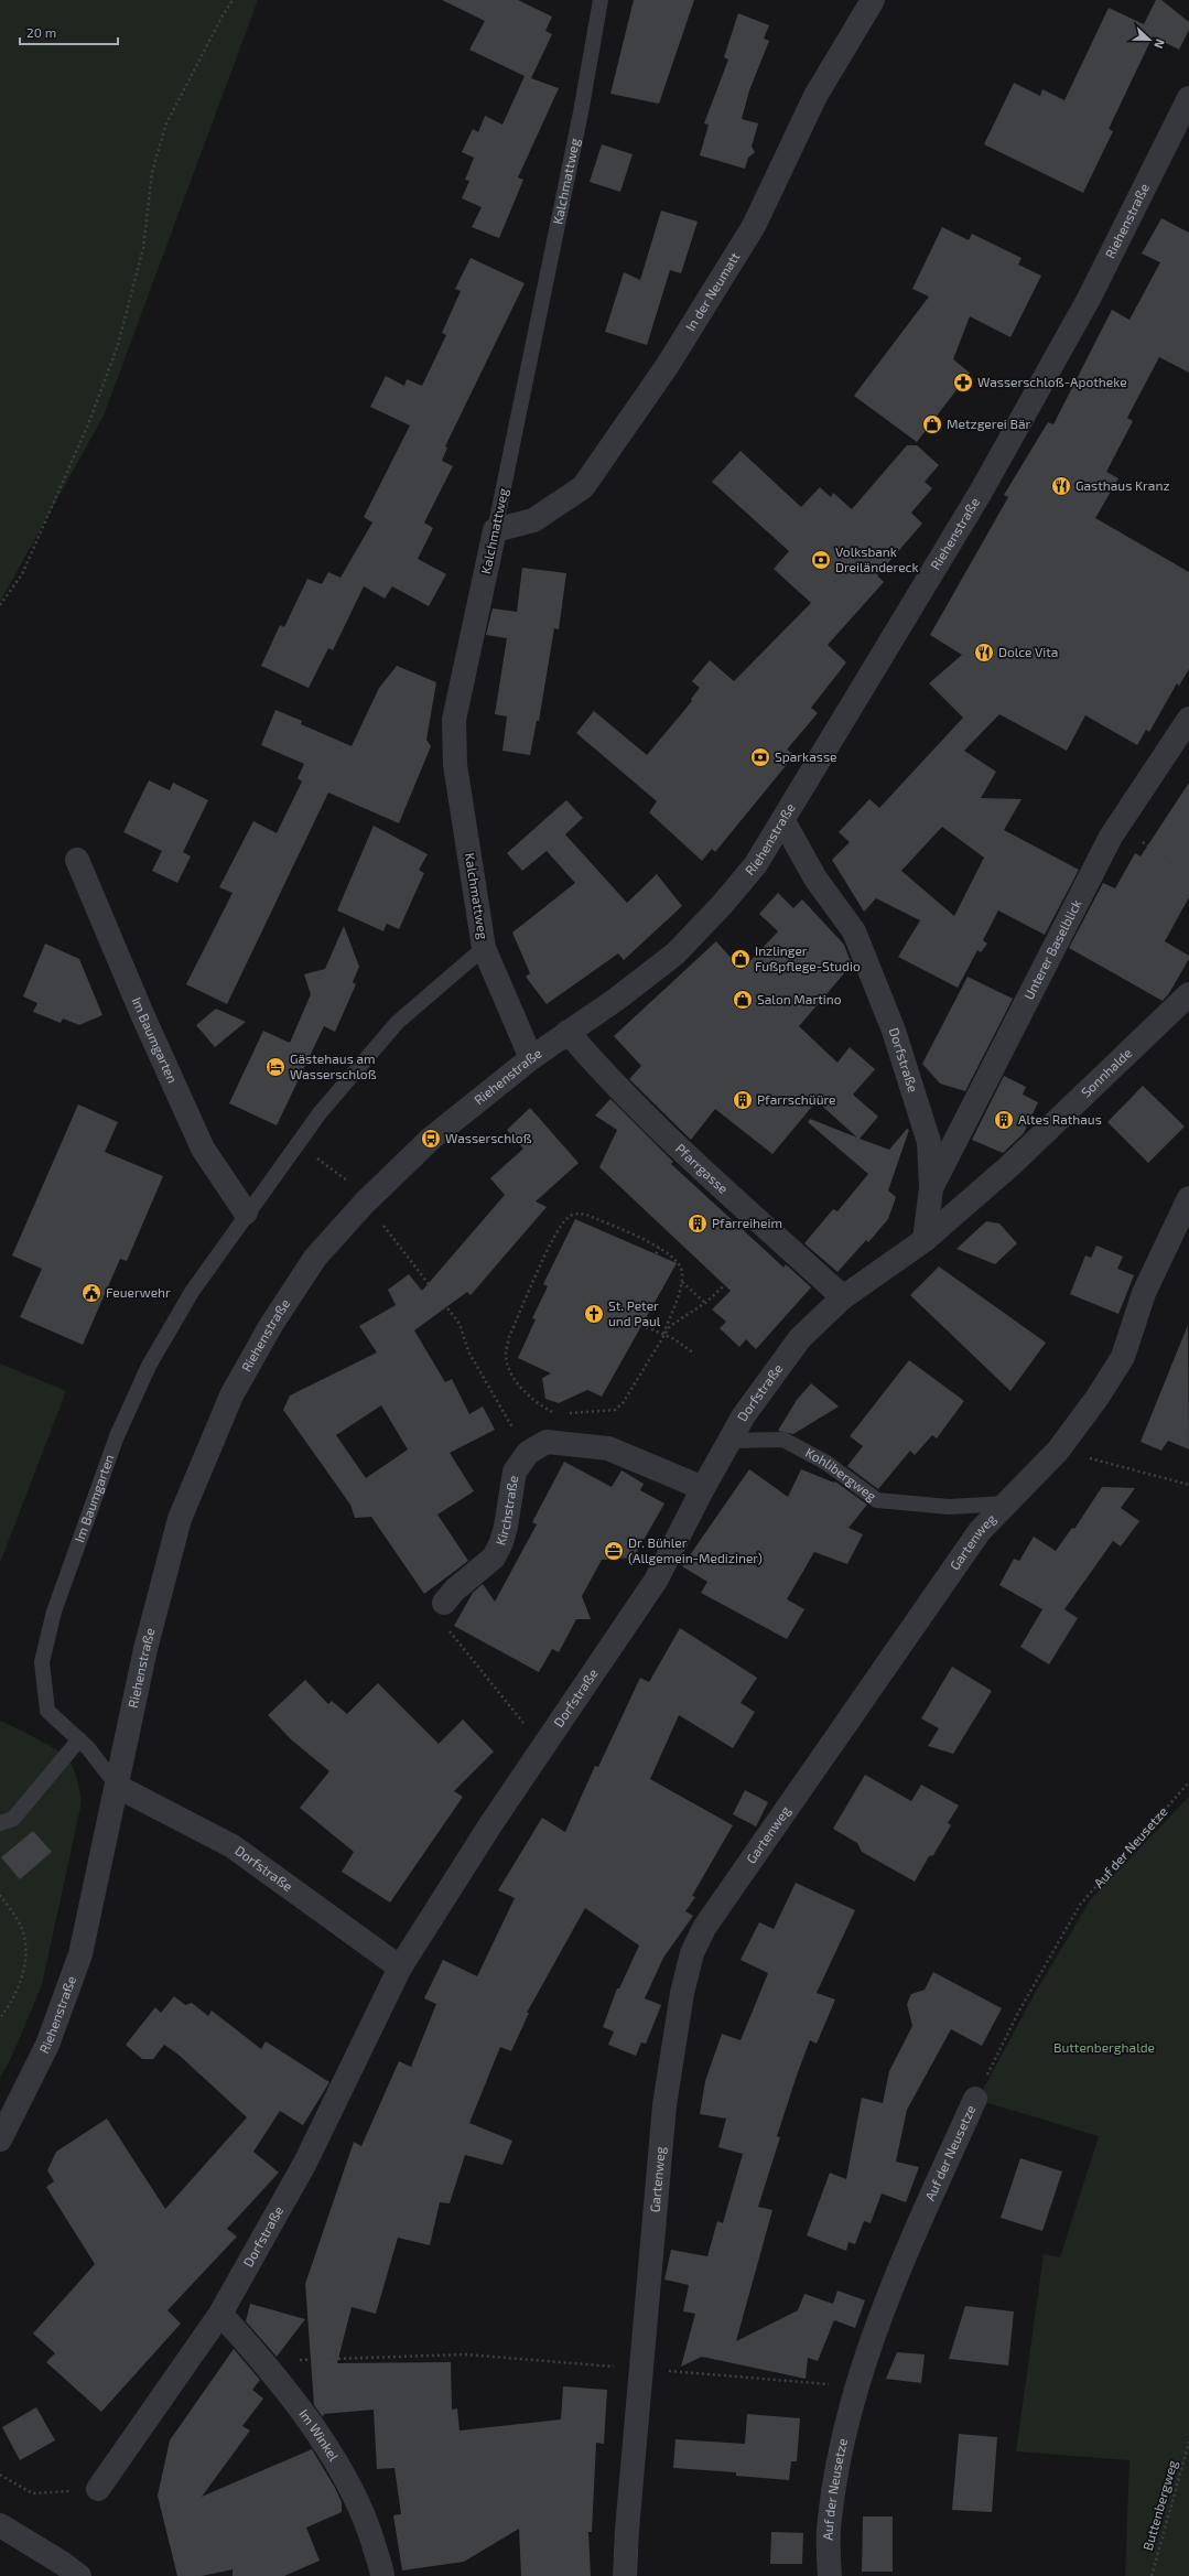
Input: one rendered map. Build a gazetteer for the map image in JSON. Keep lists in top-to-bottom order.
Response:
{
  "streets": {
    "street": [
      "Kalchmattweg",
      "Riehenstraße",
      "In der Neumatt",
      "Unterer Baselblick",
      "Im Baumgarten",
      "Dorfstraße",
      "Sonnhalde",
      "Pfarrgasse",
      "Kirchstraße",
      "Gartenweg",
      "Auf der Neusetze",
      "Im Winkel"
    ],
    "lane": ["Kohlibergweg"],
    "path": ["Buttenbergweg"]
  },
  "crossings": [
    ["Kalchmattweg", "Riehenstraße"],
    ["Kalchmattweg", "In der Neumatt"],
    ["Kalchmattweg", "Im Baumgarten"],
    ["Riehenstraße", "Im Baumgarten"],
    ["Riehenstraße", "Dorfstraße"],
    ["Riehenstraße", "Pfarrgasse"],
    ["Unterer Baselblick", "Dorfstraße"],
    ["Im Baumgarten", "Dorfstraße"],
    ["Dorfstraße", "Sonnhalde"],
    ["Dorfstraße", "Pfarrgasse"],
    ["Dorfstraße", "Kohlibergweg"],
    ["Dorfstraße", "Kirchstraße"],
    ["Dorfstraße", "Im Winkel"],
    ["Kohlibergweg", "Gartenweg"]
  ],
  "parks": ["Buttenberghalde"],
  "places": {
    "pharmacy": ["Wasserschloß-Apotheke"],
    "shop": ["Metzgerei Bär", "Inzlinger Fußpflege-Studio", "Salon Martino"],
    "restaurant": ["Gasthaus Kranz", "Dolce Vita"],
    "bank": ["Volksbank Dreiländereck", "Sparkasse"],
    "hotel": ["Gästehaus am Wasserschloß"],
    "building": ["Pfarrschüüre", "Altes Rathaus", "Pfarreiheim"],
    "bus stop": ["Wasserschloß"],
    "public building": ["Feuerwehr"],
    "church": ["St. Peter und Paul"],
    "office": ["Dr. Bühler (Allgemein-Mediziner)"]
  },
  "scale_bar": "20 m",
  "north": "right"
}
